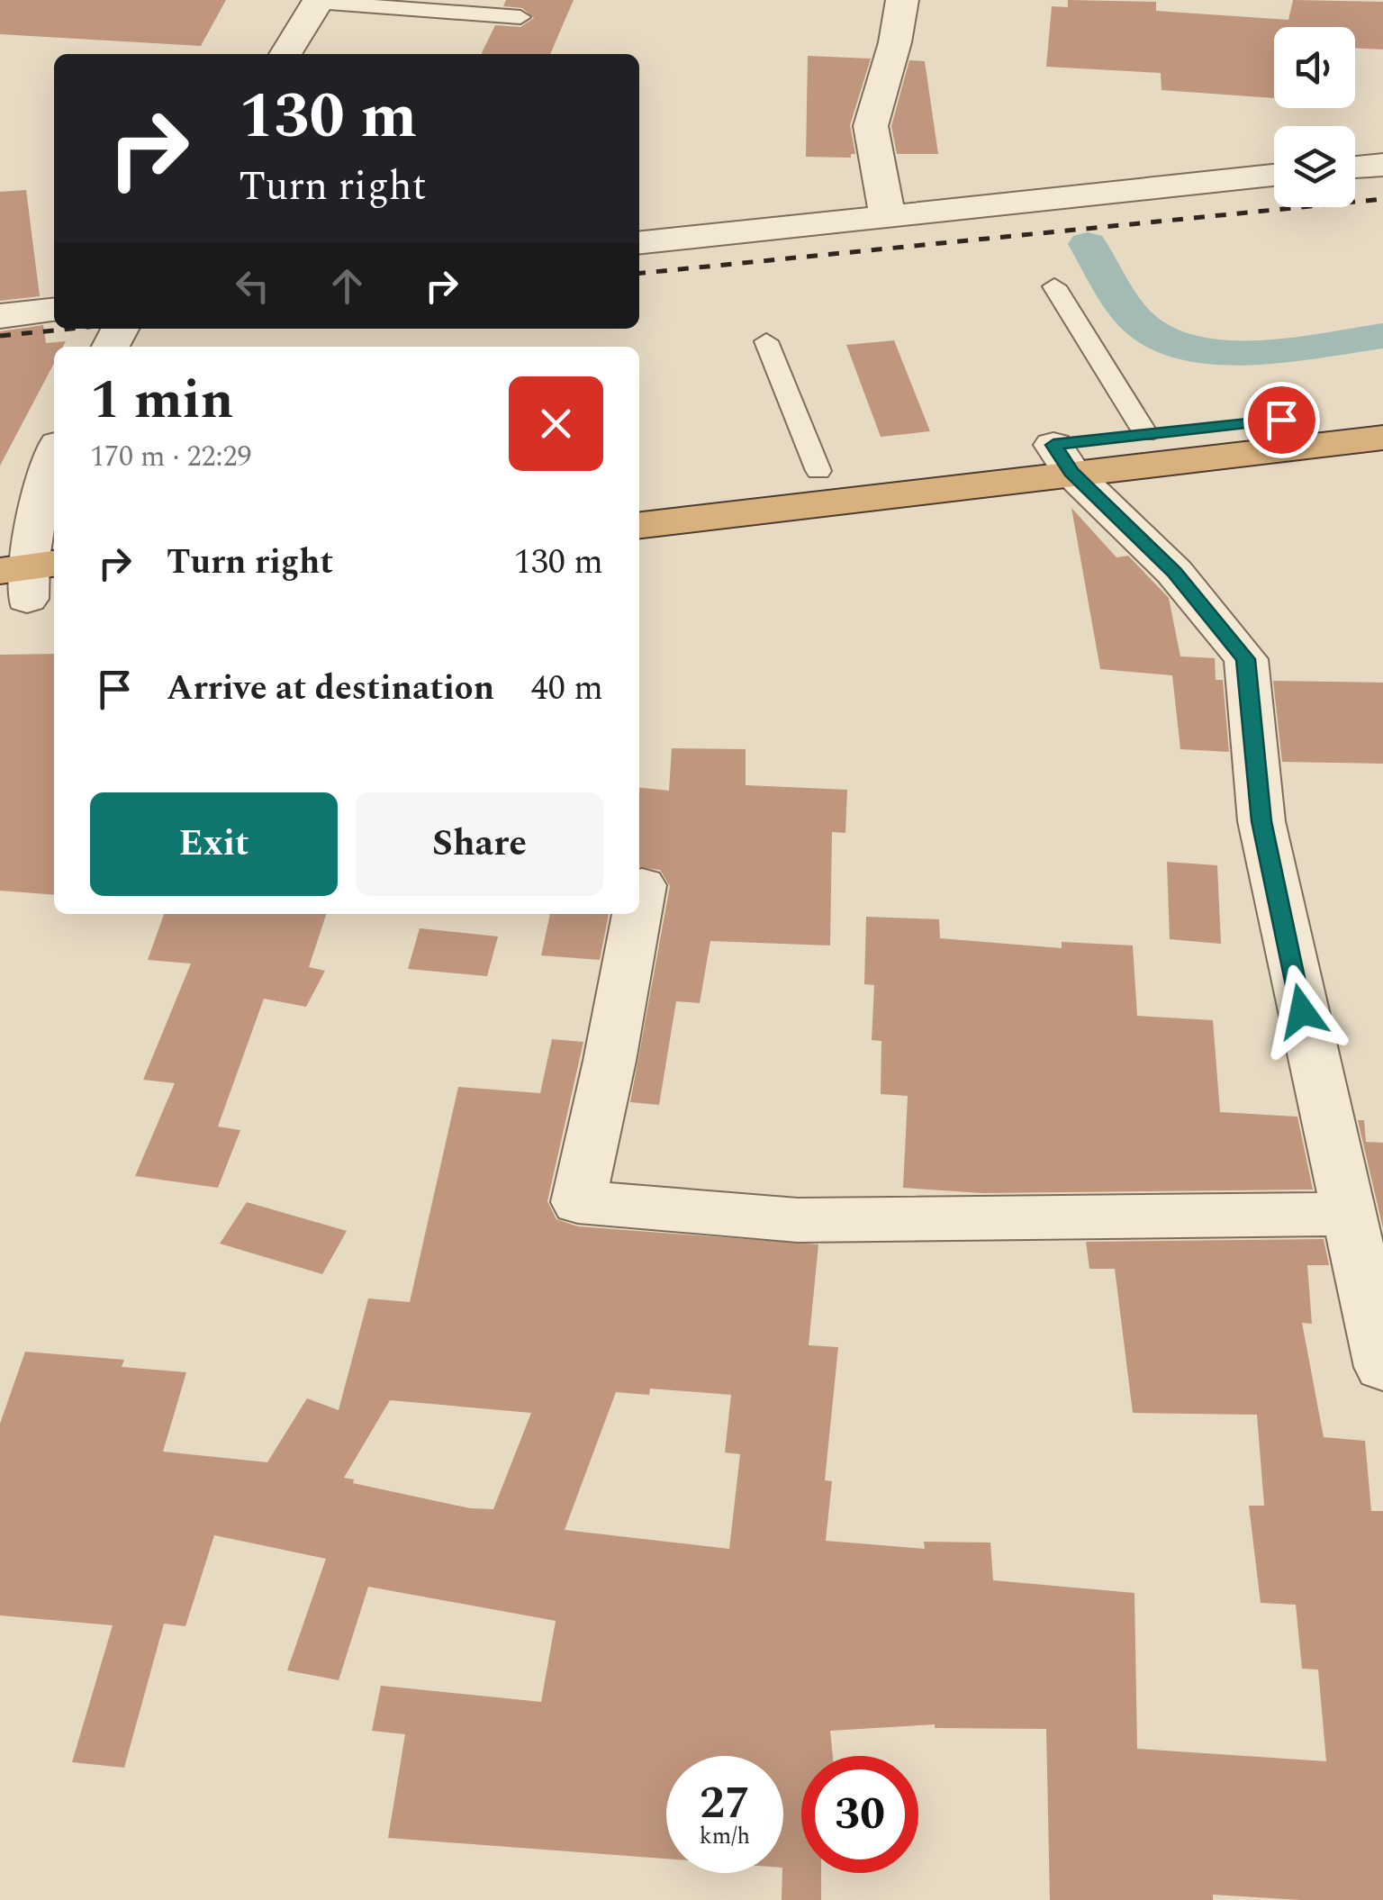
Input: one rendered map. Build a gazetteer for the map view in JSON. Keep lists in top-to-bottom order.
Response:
{
  "page": {
    "turn": ["130 m", "Turn right"],
    "heading": ["1 min", "170 m · 22:29"],
    "list": [
      {
        "name": "Turn right",
        "value": "130 m"
      },
      {
        "name": "Arrive at destination",
        "value": "40 m"
      }
    ],
    "buttons": ["Exit", "Share"],
    "speed": "27 km/h",
    "limit": "30"
  }
}
